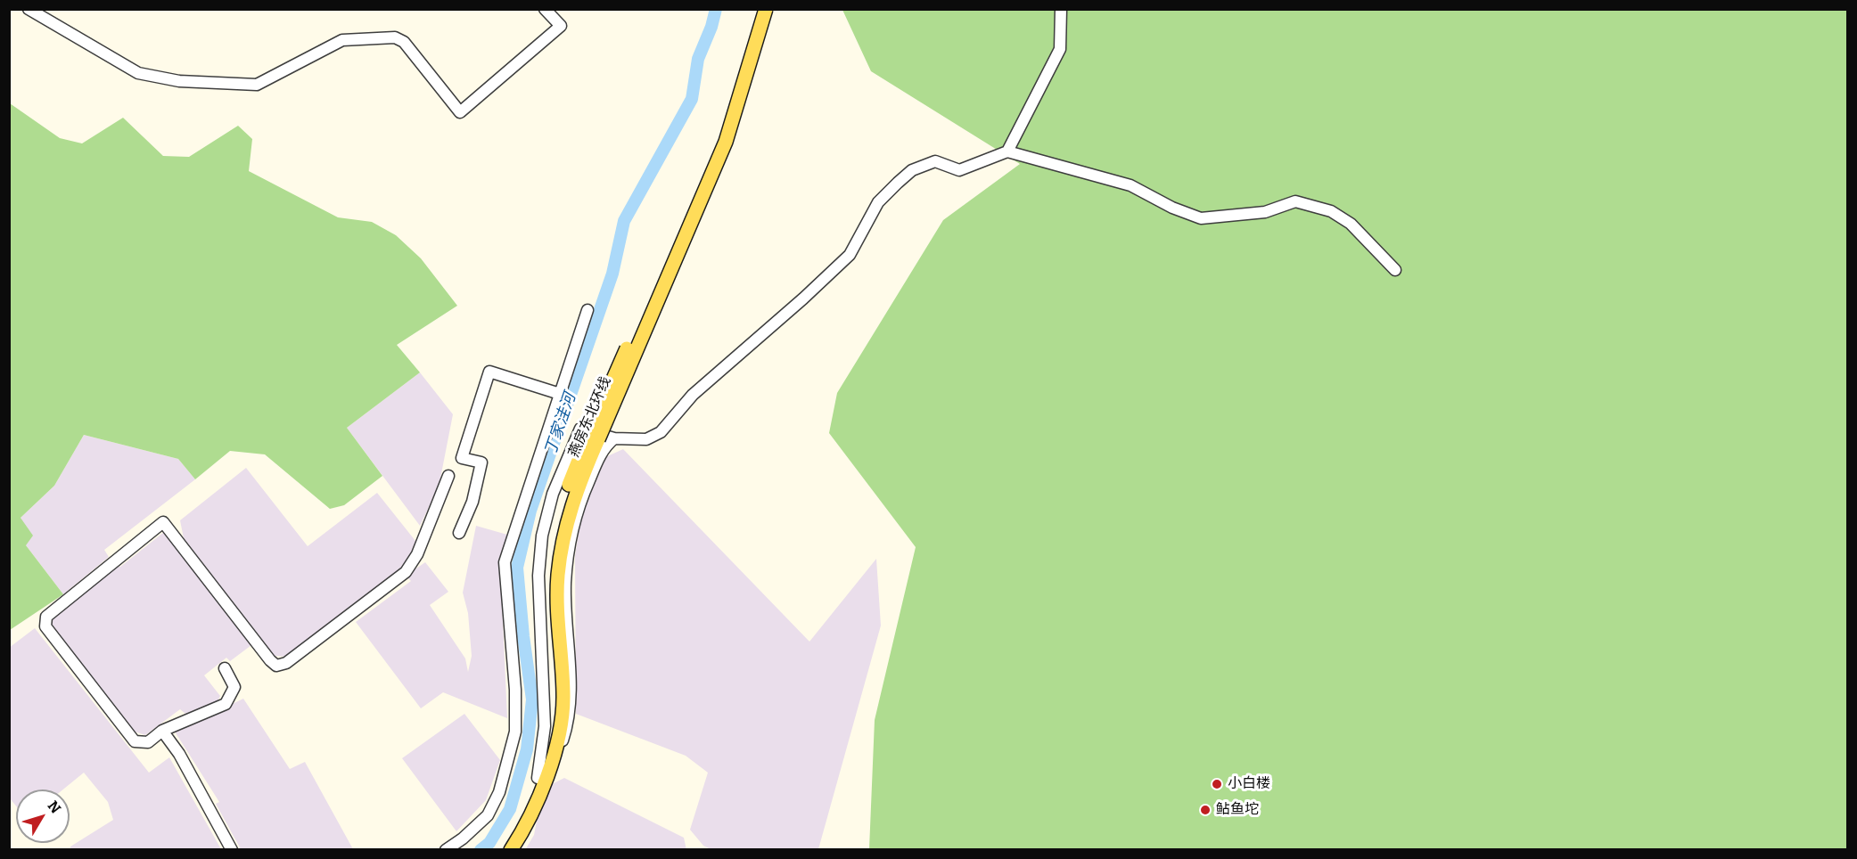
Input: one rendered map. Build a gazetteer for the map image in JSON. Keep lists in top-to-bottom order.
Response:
{
  "streets": {
    "main road": ["燕房东北环线"]
  },
  "water": ["丁家洼河"],
  "places": ["小白楼", "鲇鱼坨"],
  "north": "top right"
}
